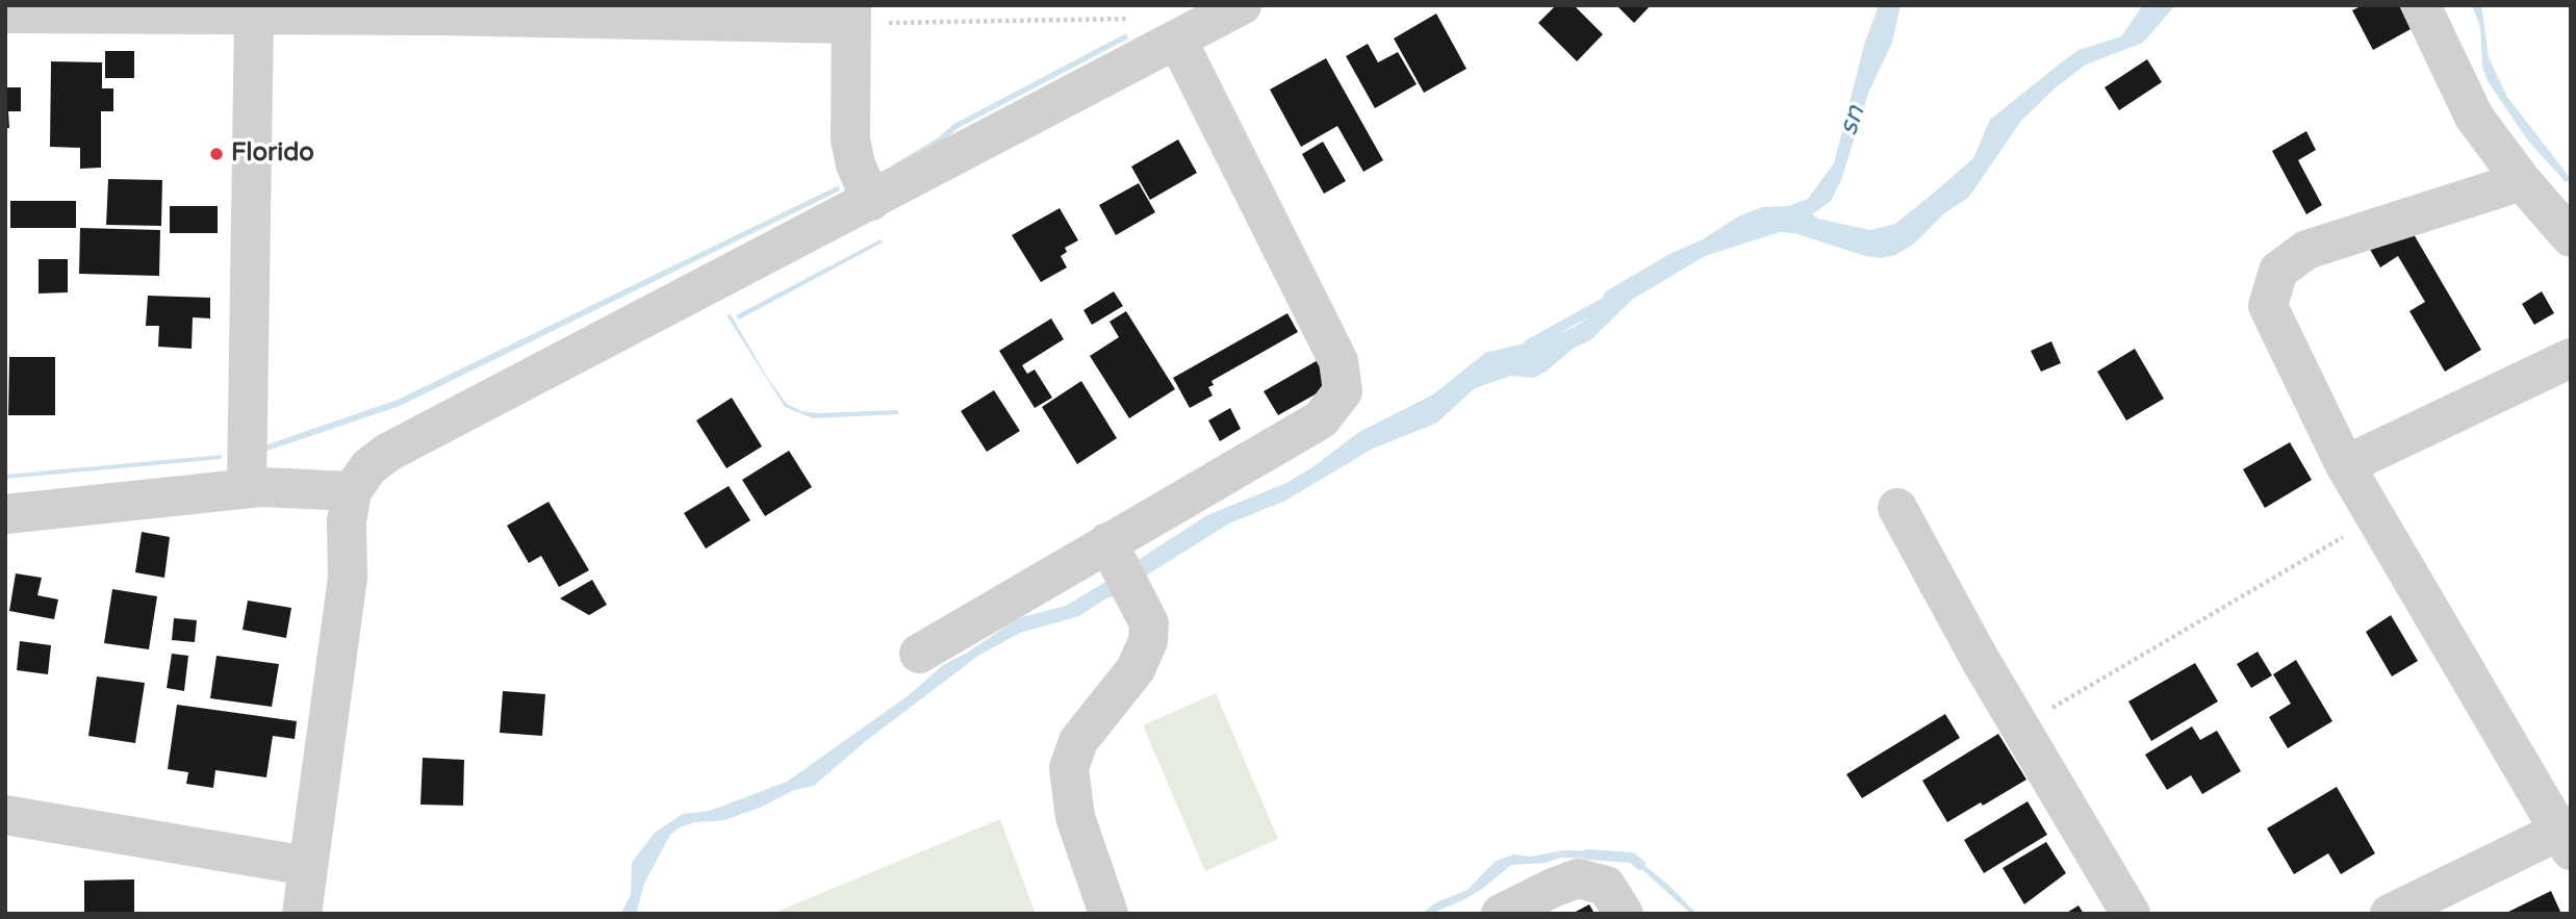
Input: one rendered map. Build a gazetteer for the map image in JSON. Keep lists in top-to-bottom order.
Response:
{
  "water": ["sn"],
  "places": ["Florido"]
}
